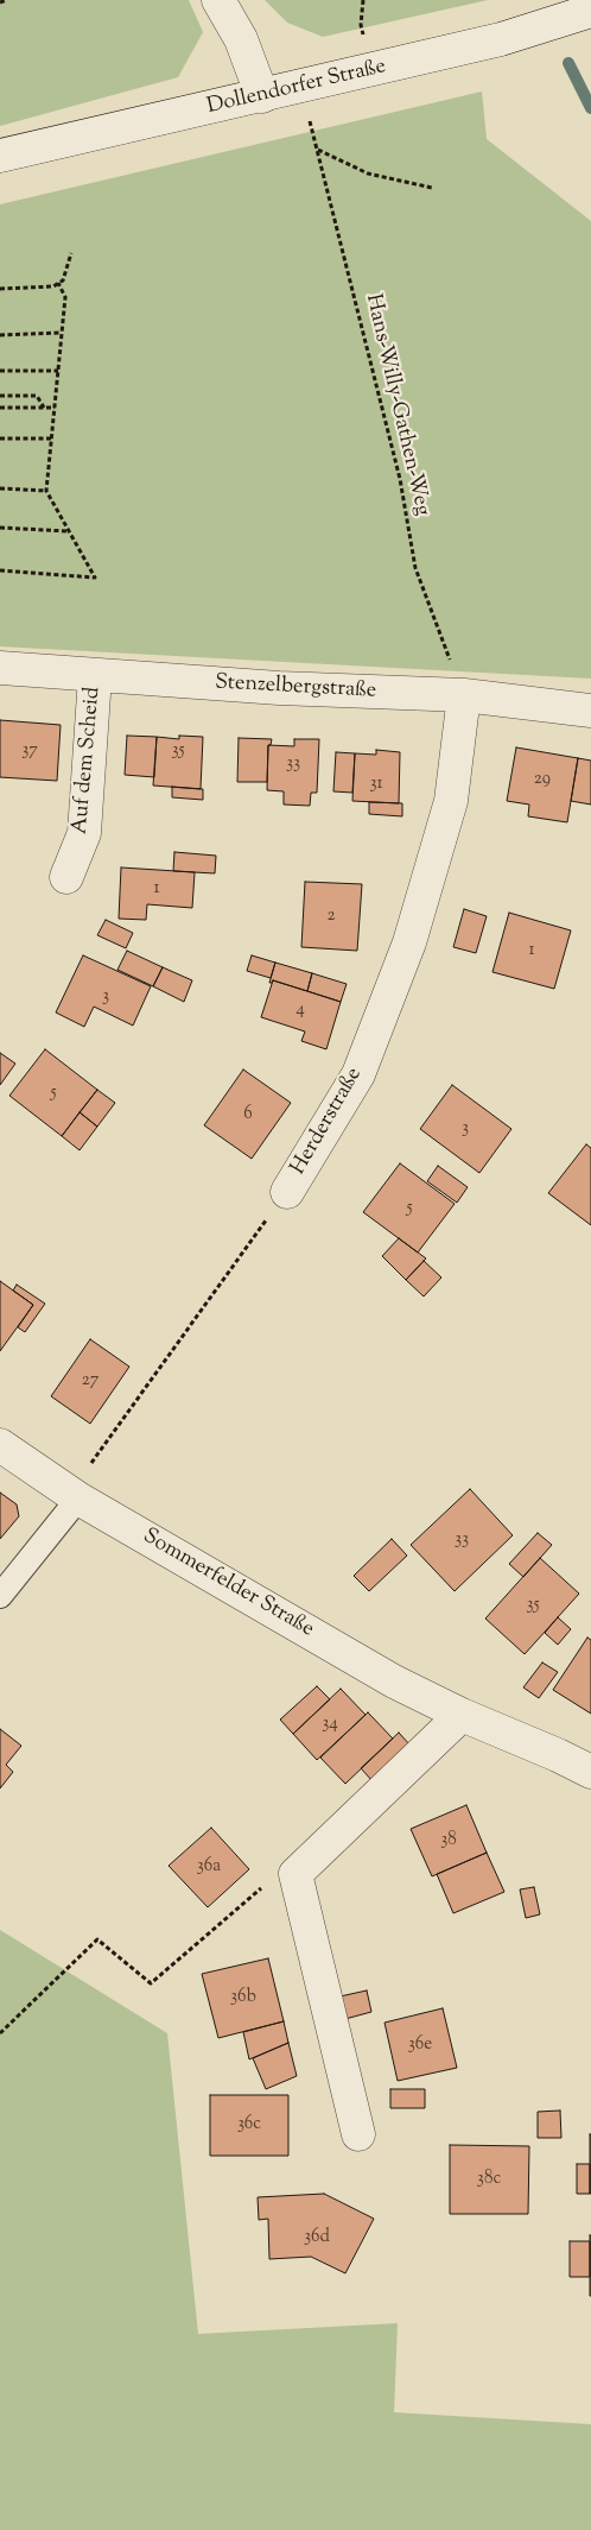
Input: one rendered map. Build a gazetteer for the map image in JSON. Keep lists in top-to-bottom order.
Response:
{
  "streets": {
    "street": [
      "Dollendorfer Straße",
      "Stenzelbergstraße",
      "Auf dem Scheid",
      "Herderstraße",
      "Sommerfelder Straße"
    ],
    "path": ["Hans-Willy-Gathen-Weg"]
  },
  "crossings": [
    ["Hans-Willy-Gathen-Weg", "Stenzelbergstraße"],
    ["Hans-Willy-Gathen-Weg", "Herderstraße"],
    ["Stenzelbergstraße", "Auf dem Scheid"],
    ["Stenzelbergstraße", "Herderstraße"],
    ["Herderstraße", "Sommerfelder Straße"]
  ],
  "house_numbers": [
    "37",
    "35",
    "33",
    "29",
    "31",
    "1",
    "2",
    "1",
    "3",
    "4",
    "5",
    "6",
    "3",
    "5",
    "27",
    "33",
    "35",
    "34",
    "38",
    "36a",
    "36b",
    "36e",
    "36c",
    "38c",
    "36d"
  ]
}
